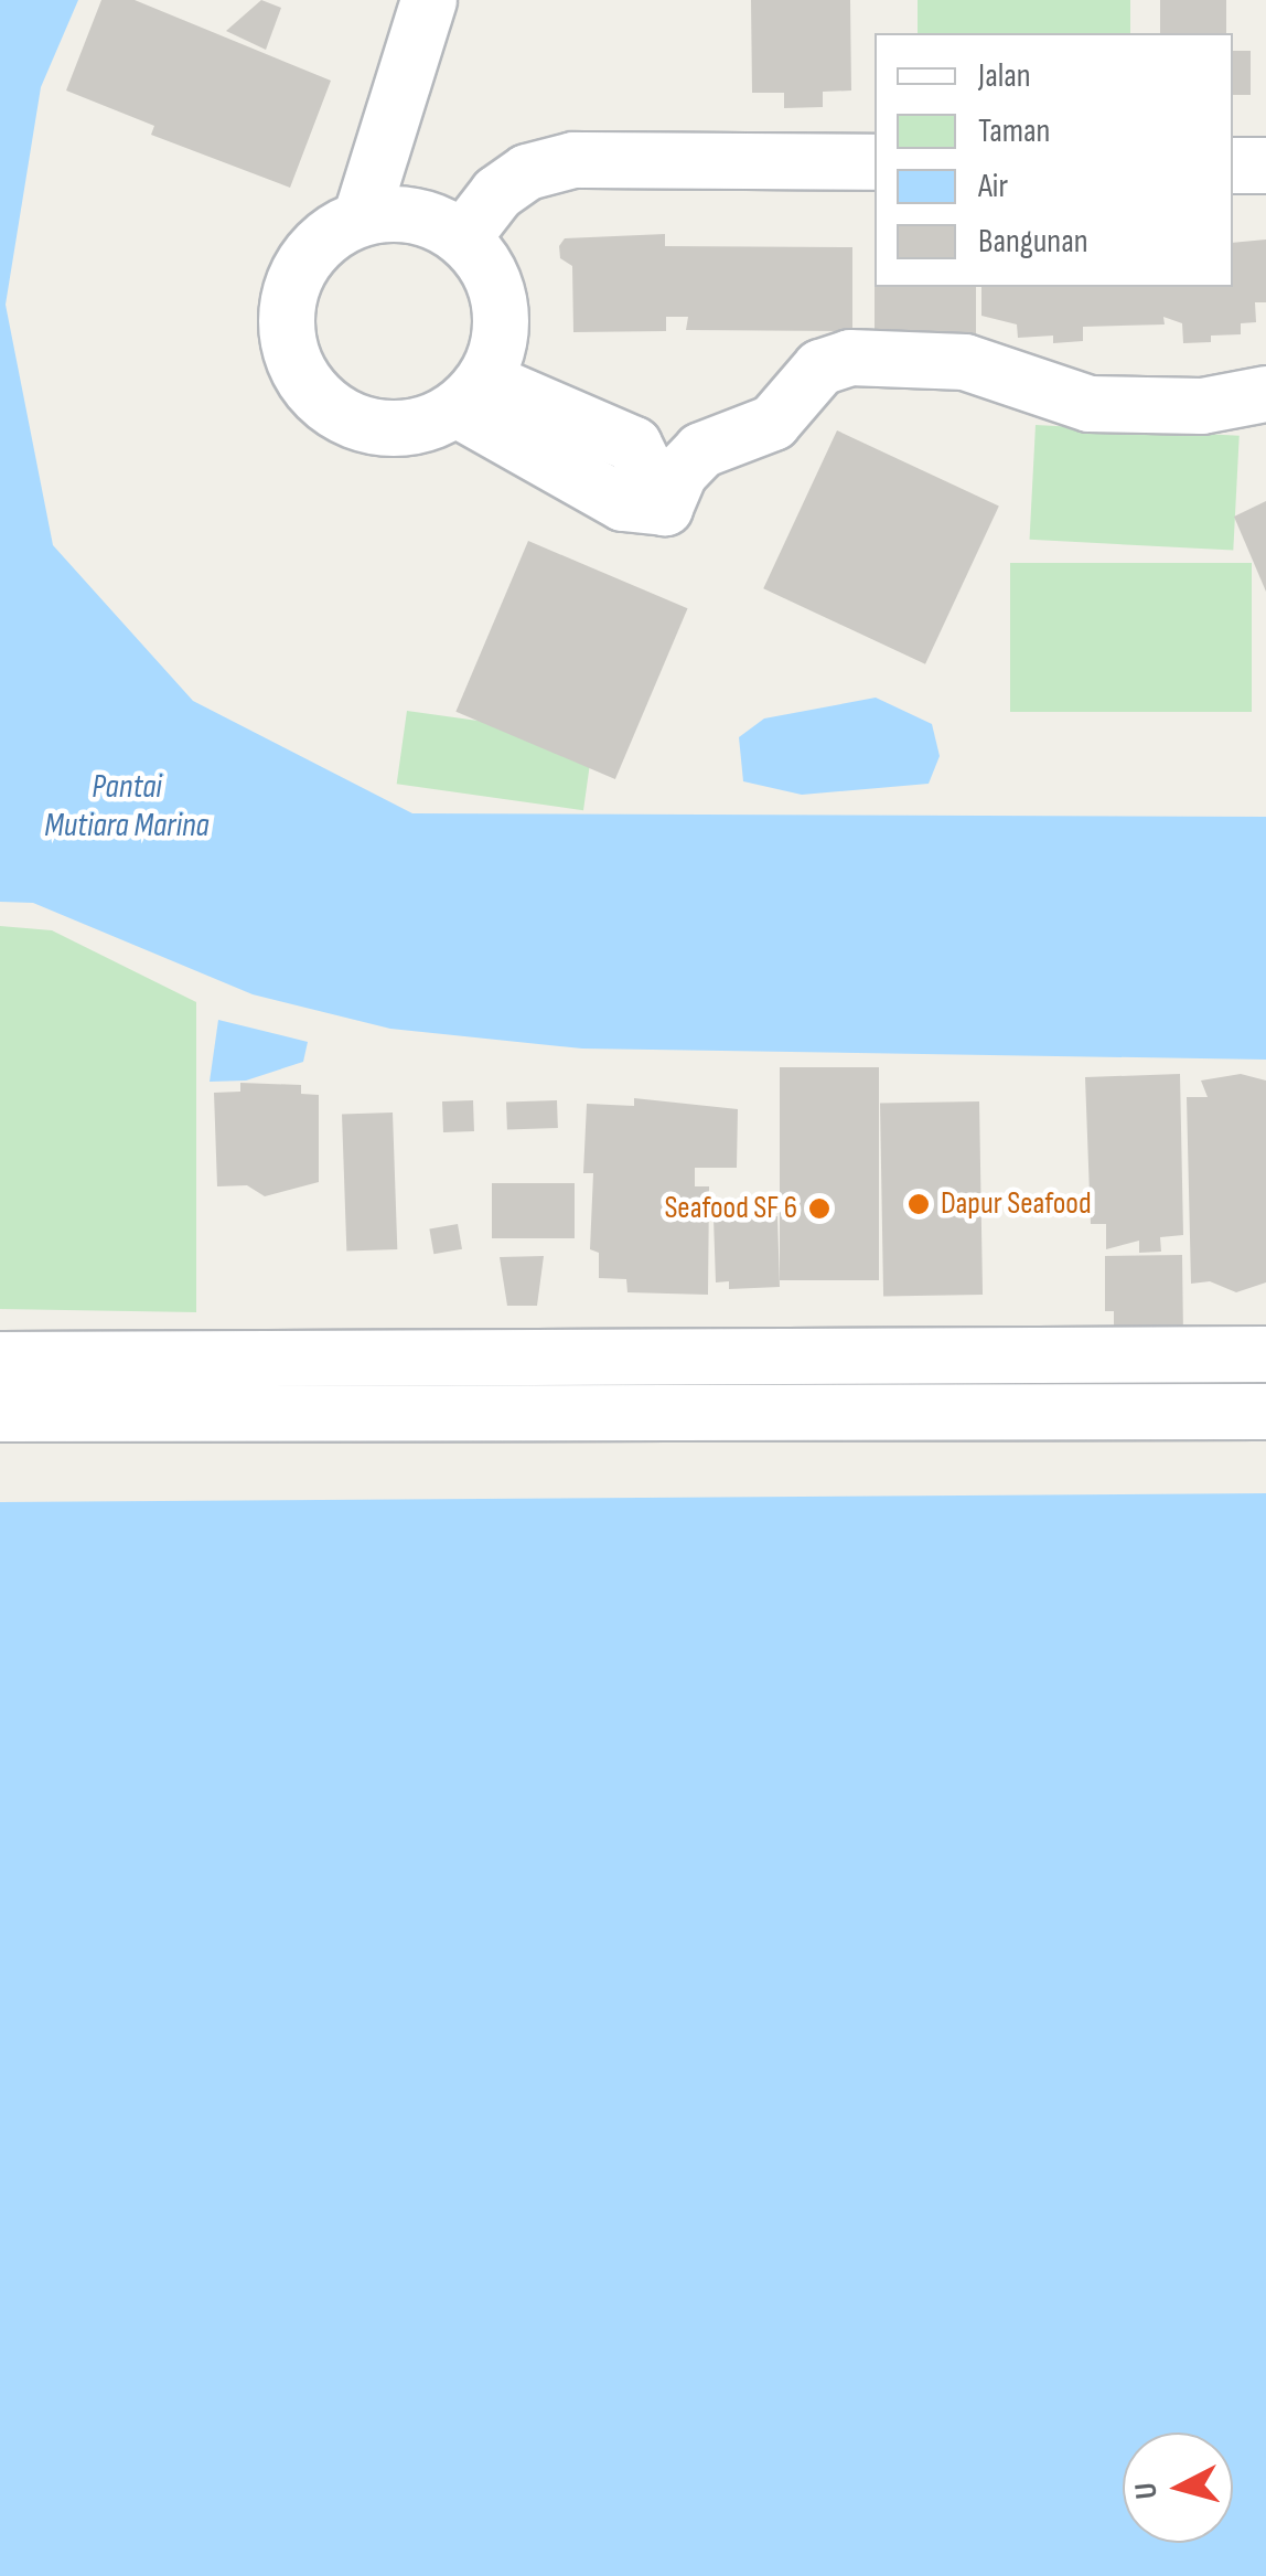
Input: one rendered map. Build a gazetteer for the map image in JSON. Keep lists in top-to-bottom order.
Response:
{
  "water": ["Pantai Mutiara Marina"],
  "places": ["Dapur Seafood", "Seafood SF 6"],
  "legend": [
    "Jalan",
    "Taman",
    "Air",
    "Bangunan"
  ],
  "north": "left"
}
